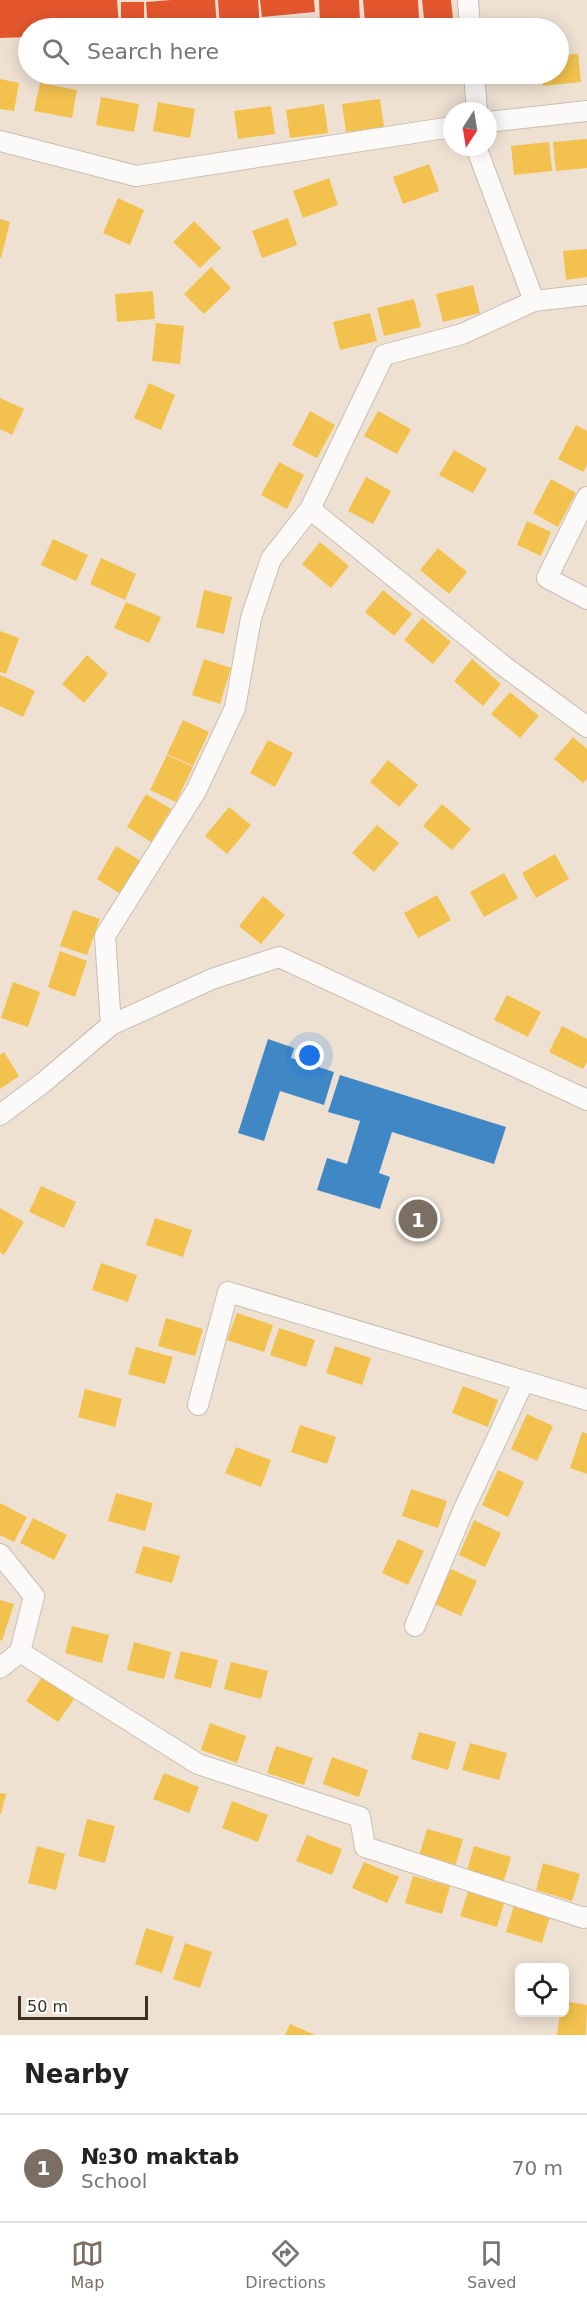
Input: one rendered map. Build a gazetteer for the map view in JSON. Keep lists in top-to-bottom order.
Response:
{
  "scale_bar": "50 m",
  "north": "bottom",
  "page": {
    "search": "Search here",
    "pins": "1",
    "scale": "50 m",
    "heading": "Nearby",
    "list": [
      {
        "mark": "1",
        "name": "№30 maktab",
        "note": "School",
        "value": "70 m"
      }
    ],
    "nav": ["Map", "Directions", "Saved"]
  }
}
